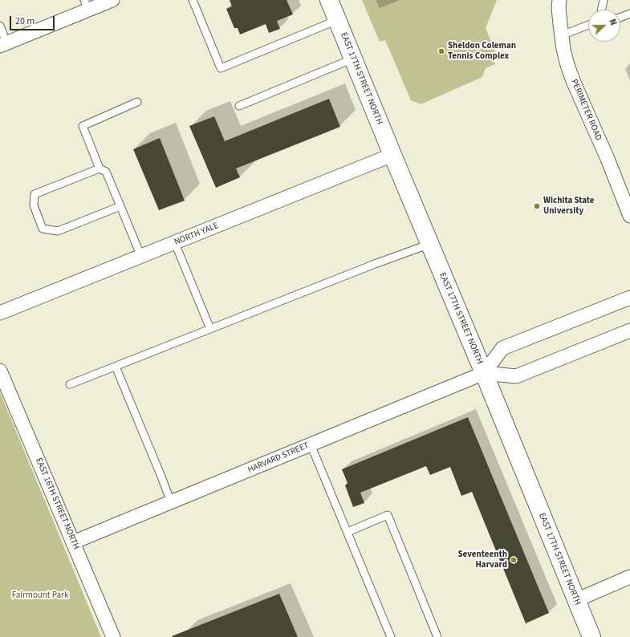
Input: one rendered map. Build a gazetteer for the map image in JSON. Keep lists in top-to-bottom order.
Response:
{
  "streets": {
    "street": [
      "EAST 17TH STREET NORTH",
      "PERIMETER ROAD",
      "NORTH YALE",
      "HARVARD STREET",
      "EAST 16TH STREET NORTH"
    ]
  },
  "crossings": [
    ["EAST 17TH STREET NORTH", "NORTH YALE"],
    ["EAST 17TH STREET NORTH", "HARVARD STREET"],
    ["HARVARD STREET", "EAST 16TH STREET NORTH"]
  ],
  "parks": ["Fairmount Park"],
  "places": ["Sheldon Coleman Tennis Complex", "Wichita State University", "Seventeenth Harvard"],
  "scale_bar": "20 m",
  "north": "right"
}
